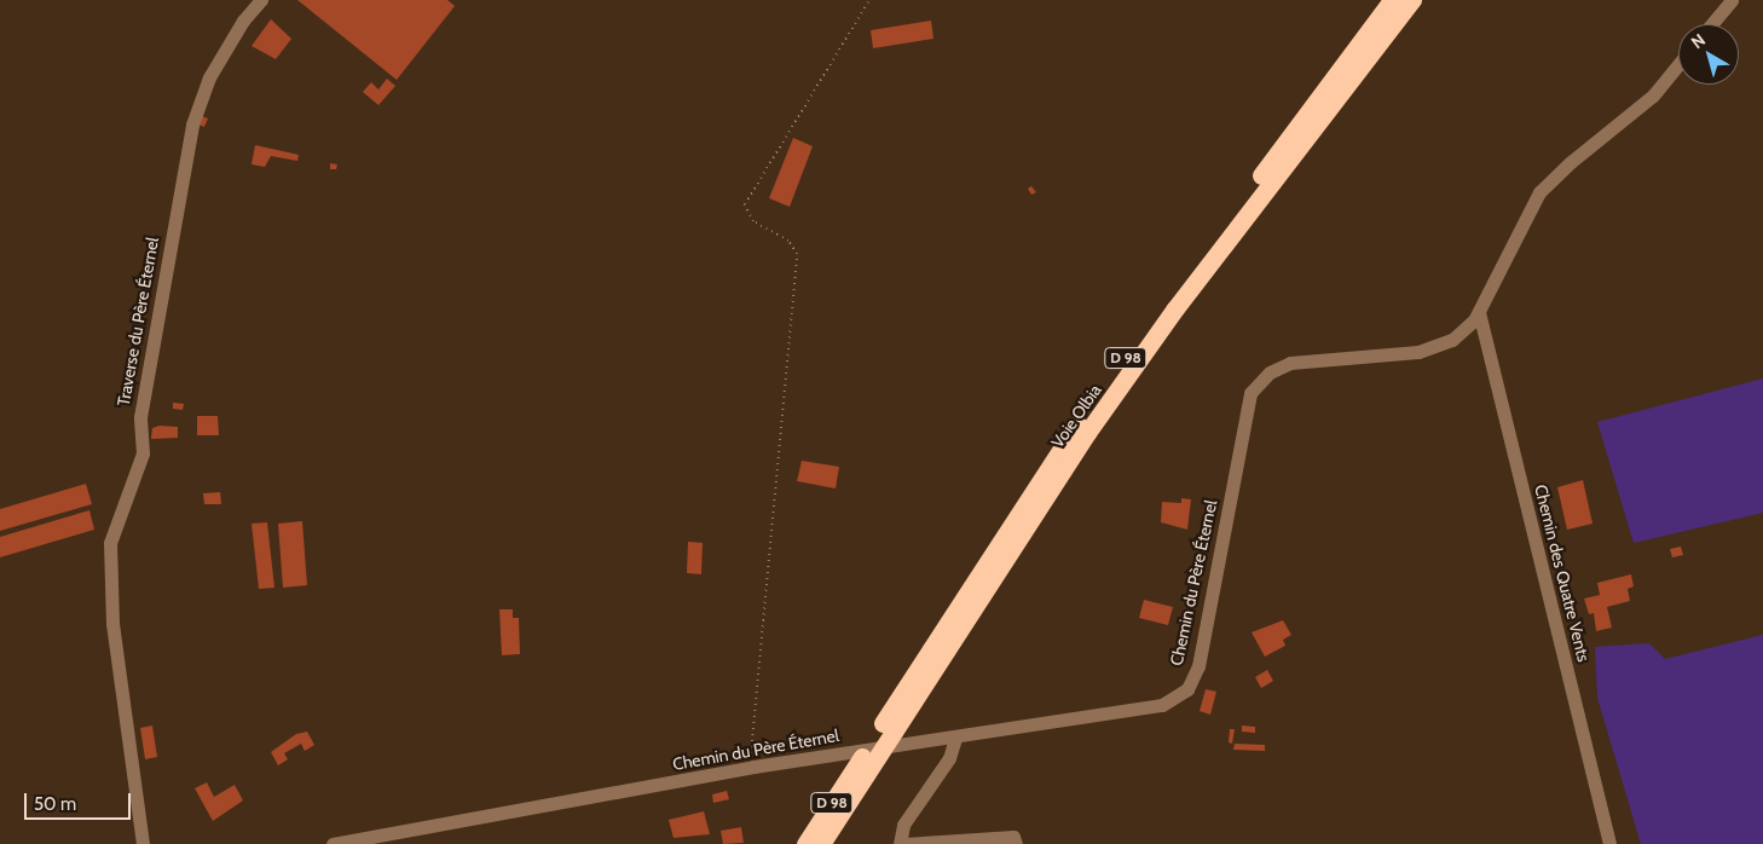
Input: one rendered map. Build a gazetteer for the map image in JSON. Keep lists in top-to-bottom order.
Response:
{
  "streets": {
    "highway": ["D 98", "Voie Olbia"],
    "street": ["Traverse du Père Éternel", "Chemin des Quatre Vents", "Chemin du Père Éternel"]
  },
  "crossings": [
    ["Chemin des Quatre Vents", "Chemin du Père Éternel"]
  ],
  "scale_bar": "50 m",
  "north": "top left"
}
